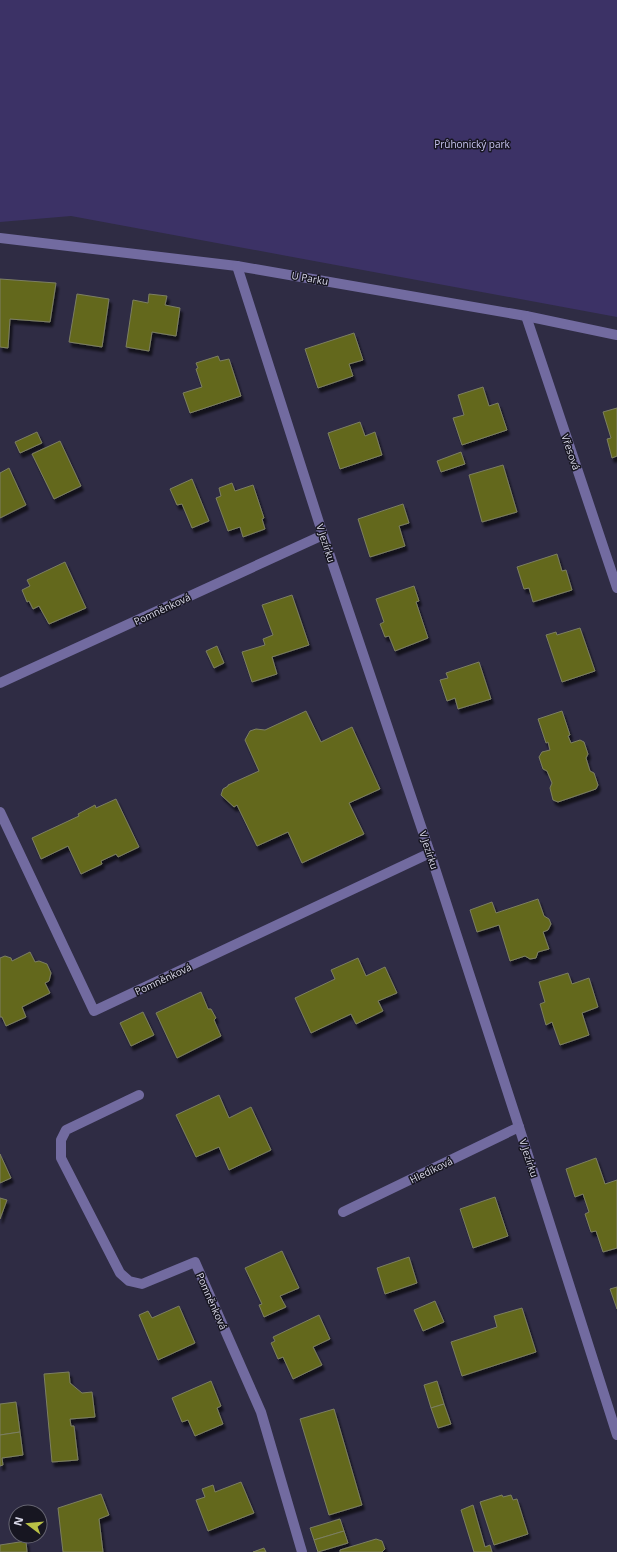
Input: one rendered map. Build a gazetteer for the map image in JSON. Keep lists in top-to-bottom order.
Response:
{
  "streets": {
    "street": [
      "U Parku",
      "Vřesová",
      "V Jezírku",
      "Pomněnková",
      "Hledíková"
    ]
  },
  "crossings": [
    ["U Parku", "Vřesová"],
    ["U Parku", "V Jezírku"],
    ["V Jezírku", "Pomněnková"],
    ["V Jezírku", "Hledíková"]
  ],
  "parks": ["Průhonický park"],
  "north": "left"
}
